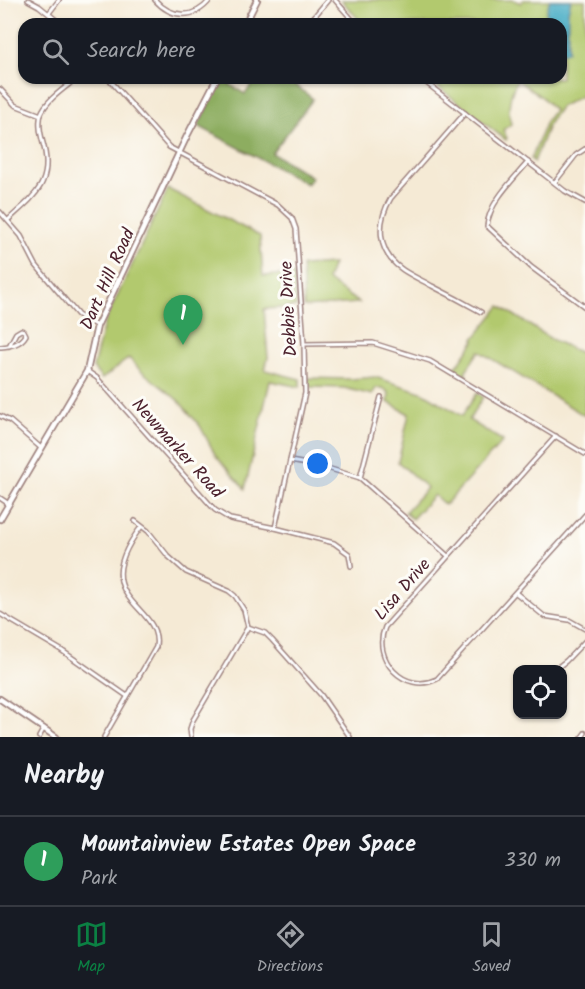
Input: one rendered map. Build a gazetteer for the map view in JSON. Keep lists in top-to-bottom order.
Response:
{
  "streets": {
    "main road": ["Dart Hill Road"],
    "street": ["Debbie Drive", "Newmarker Road", "Lisa Drive"]
  },
  "crossings": [
    ["Dart Hill Road", "Debbie Drive"],
    ["Dart Hill Road", "Newmarker Road"],
    ["Debbie Drive", "Newmarker Road"]
  ],
  "page": {
    "search": "Search here",
    "pins": "1",
    "heading": "Nearby",
    "list": [
      {
        "mark": "1",
        "name": "Mountainview Estates Open Space",
        "note": "Park",
        "value": "330 m"
      }
    ],
    "nav": ["Map", "Directions", "Saved"]
  }
}
